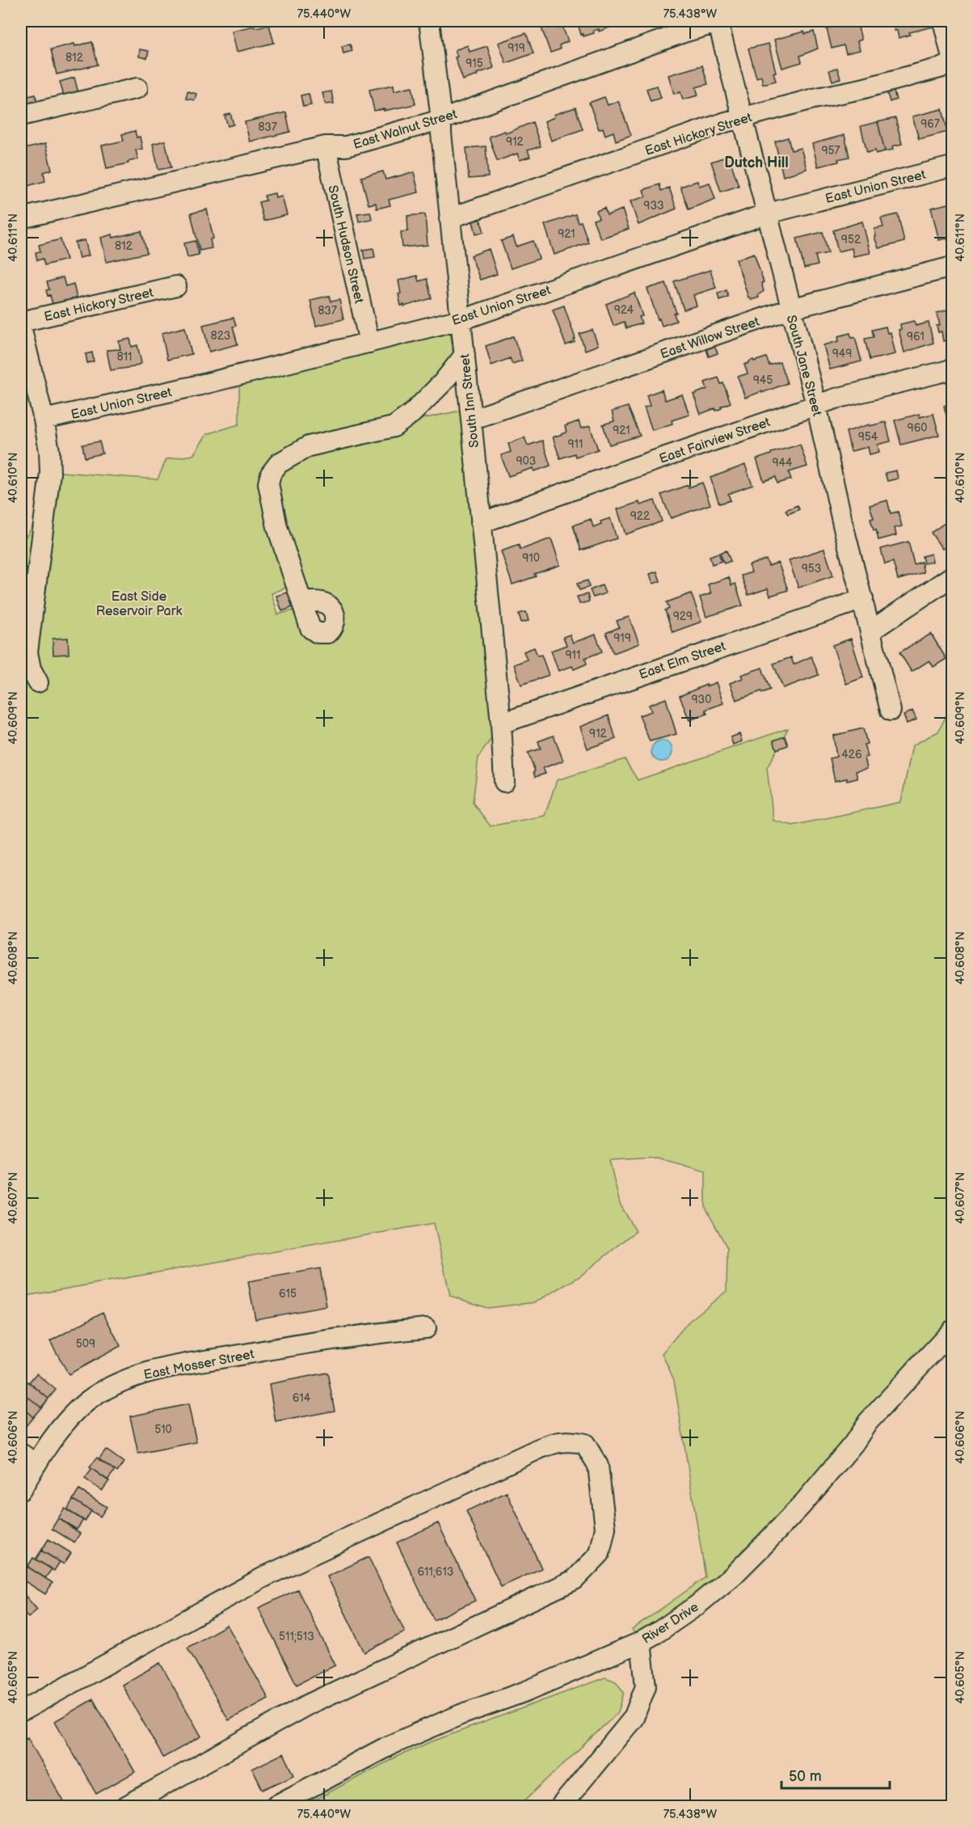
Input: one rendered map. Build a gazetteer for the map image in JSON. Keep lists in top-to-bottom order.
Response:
{
  "streets": {
    "street": [
      "East Walnut Street",
      "East Hickory Street",
      "East Union Street",
      "South Hudson Street",
      "East Willow Street",
      "South Jane Street",
      "South Inn Street",
      "East Fairview Street",
      "East Elm Street",
      "East Mosser Street",
      "River Drive"
    ]
  },
  "crossings": [
    ["East Walnut Street", "South Hudson Street"],
    ["East Walnut Street", "South Jane Street"],
    ["East Walnut Street", "South Inn Street"],
    ["East Hickory Street", "South Jane Street"],
    ["East Hickory Street", "South Inn Street"],
    ["East Union Street", "South Hudson Street"],
    ["East Union Street", "South Jane Street"],
    ["East Union Street", "South Inn Street"],
    ["East Willow Street", "South Jane Street"],
    ["East Willow Street", "South Inn Street"],
    ["South Jane Street", "East Fairview Street"],
    ["South Jane Street", "East Elm Street"],
    ["South Inn Street", "East Fairview Street"],
    ["South Inn Street", "East Elm Street"]
  ],
  "districts": ["Dutch Hill"],
  "parks": ["East Side Reservoir Park"],
  "house_numbers": [
    "919",
    "812",
    "915",
    "967",
    "837",
    "912",
    "957",
    "933",
    "921",
    "952",
    "812",
    "924",
    "837",
    "823",
    "961",
    "949",
    "811",
    "945",
    "960",
    "921",
    "954",
    "911",
    "903",
    "944",
    "922",
    "910",
    "953",
    "929",
    "919",
    "911",
    "930",
    "912",
    "426",
    "615",
    "509",
    "614",
    "510",
    "611;613",
    "511;513"
  ],
  "scale_bar": "50 m",
  "coordinates": [
    "75.440°W",
    "75.438°W",
    "40.611°N",
    "40.610°N",
    "40.609°N",
    "40.608°N",
    "40.607°N",
    "40.606°N",
    "40.605°N"
  ]
}
